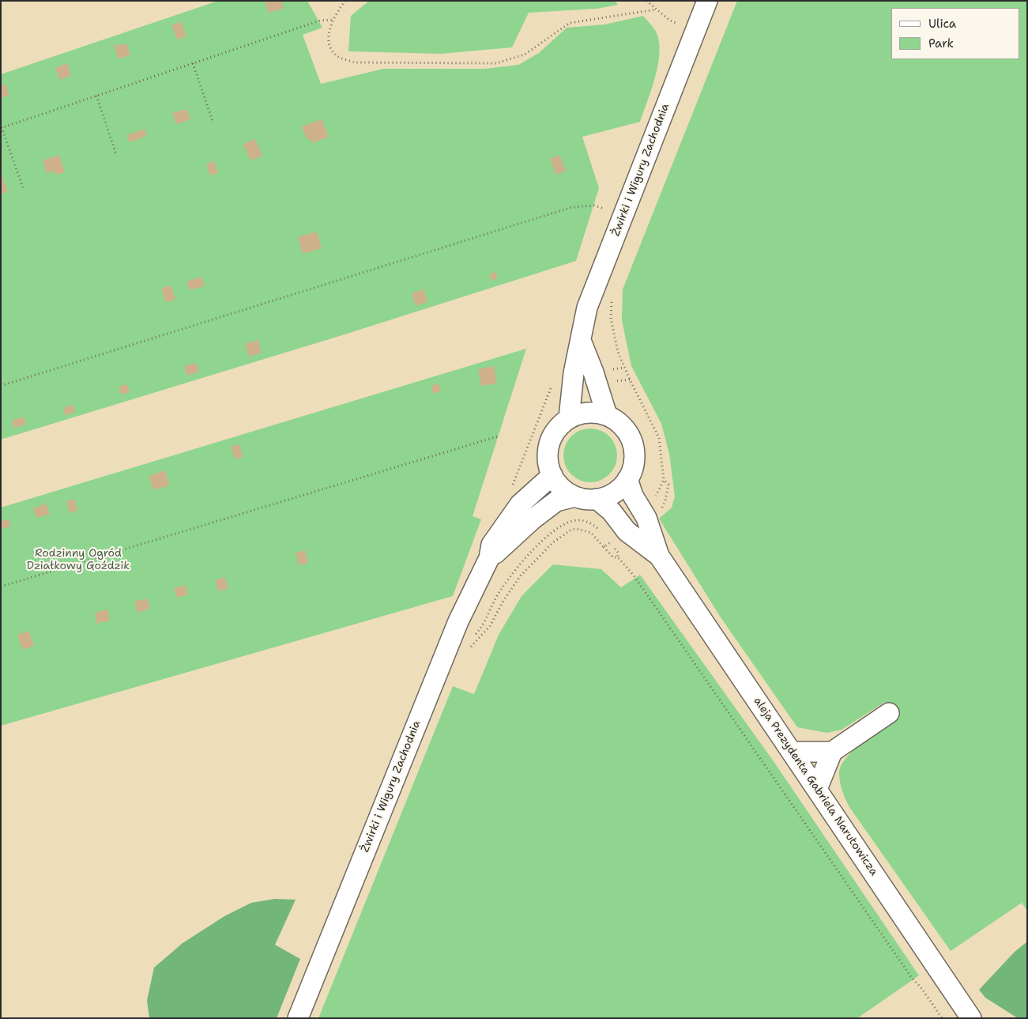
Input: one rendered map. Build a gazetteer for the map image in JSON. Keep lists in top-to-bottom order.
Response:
{
  "streets": {
    "street": ["Żwirki i Wigury Zachodnia", "aleja Prezydenta Gabriela Narutowicza"]
  },
  "crossings": [
    ["Żwirki i Wigury Zachodnia", "aleja Prezydenta Gabriela Narutowicza"]
  ],
  "parks": ["Rodzinny Ogród Działkowy Goździk"],
  "legend": ["Ulica", "Park"]
}
